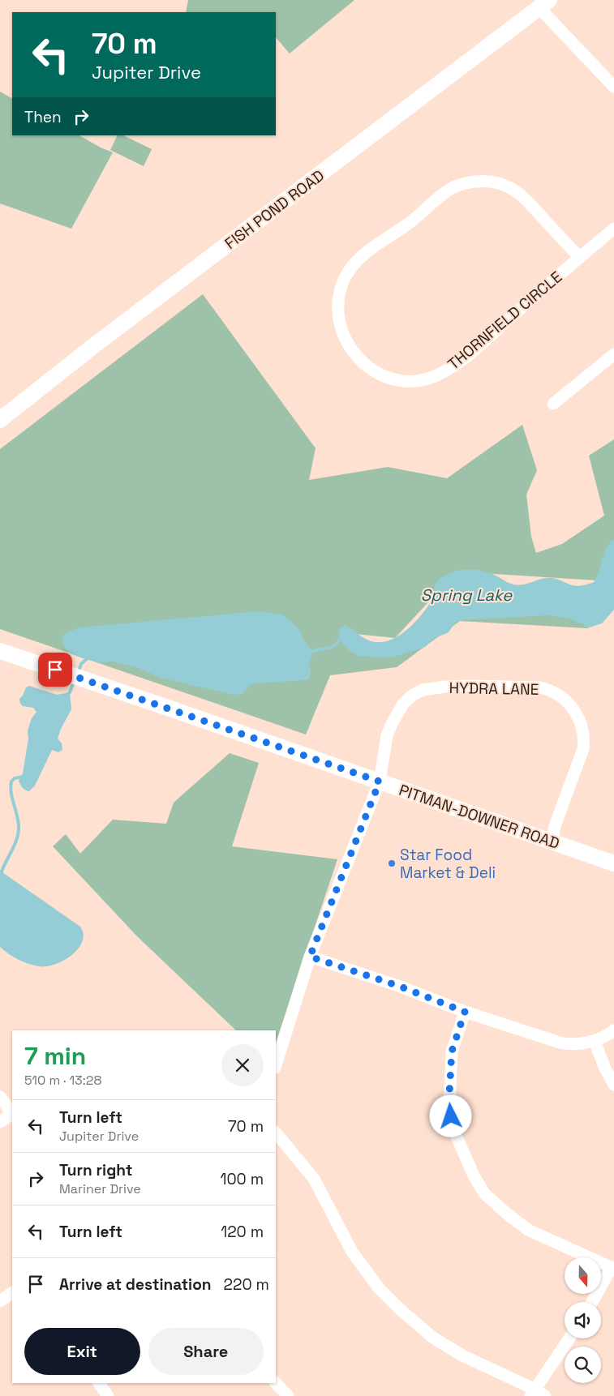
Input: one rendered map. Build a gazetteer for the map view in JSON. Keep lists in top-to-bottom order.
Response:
{
  "streets": {
    "street": [
      "FISH POND ROAD",
      "THORNFIELD CIRCLE",
      "HYDRA LANE",
      "PITMAN-DOWNER ROAD"
    ]
  },
  "crossings": [
    ["HYDRA LANE", "PITMAN-DOWNER ROAD"]
  ],
  "water": ["Spring Lake"],
  "places": ["Star Food Market & Deli"],
  "north": "bottom",
  "page": {
    "turn": ["70 m", "Jupiter Drive"],
    "then": "Then",
    "heading": ["7 min", "510 m · 13:28"],
    "list": [
      {
        "name": "Turn left",
        "note": "Jupiter Drive",
        "value": "70 m"
      },
      {
        "name": "Turn right",
        "note": "Mariner Drive",
        "value": "100 m"
      },
      {
        "name": "Turn left",
        "value": "120 m"
      },
      {
        "name": "Arrive at destination",
        "value": "220 m"
      }
    ],
    "buttons": ["Exit", "Share"]
  }
}
